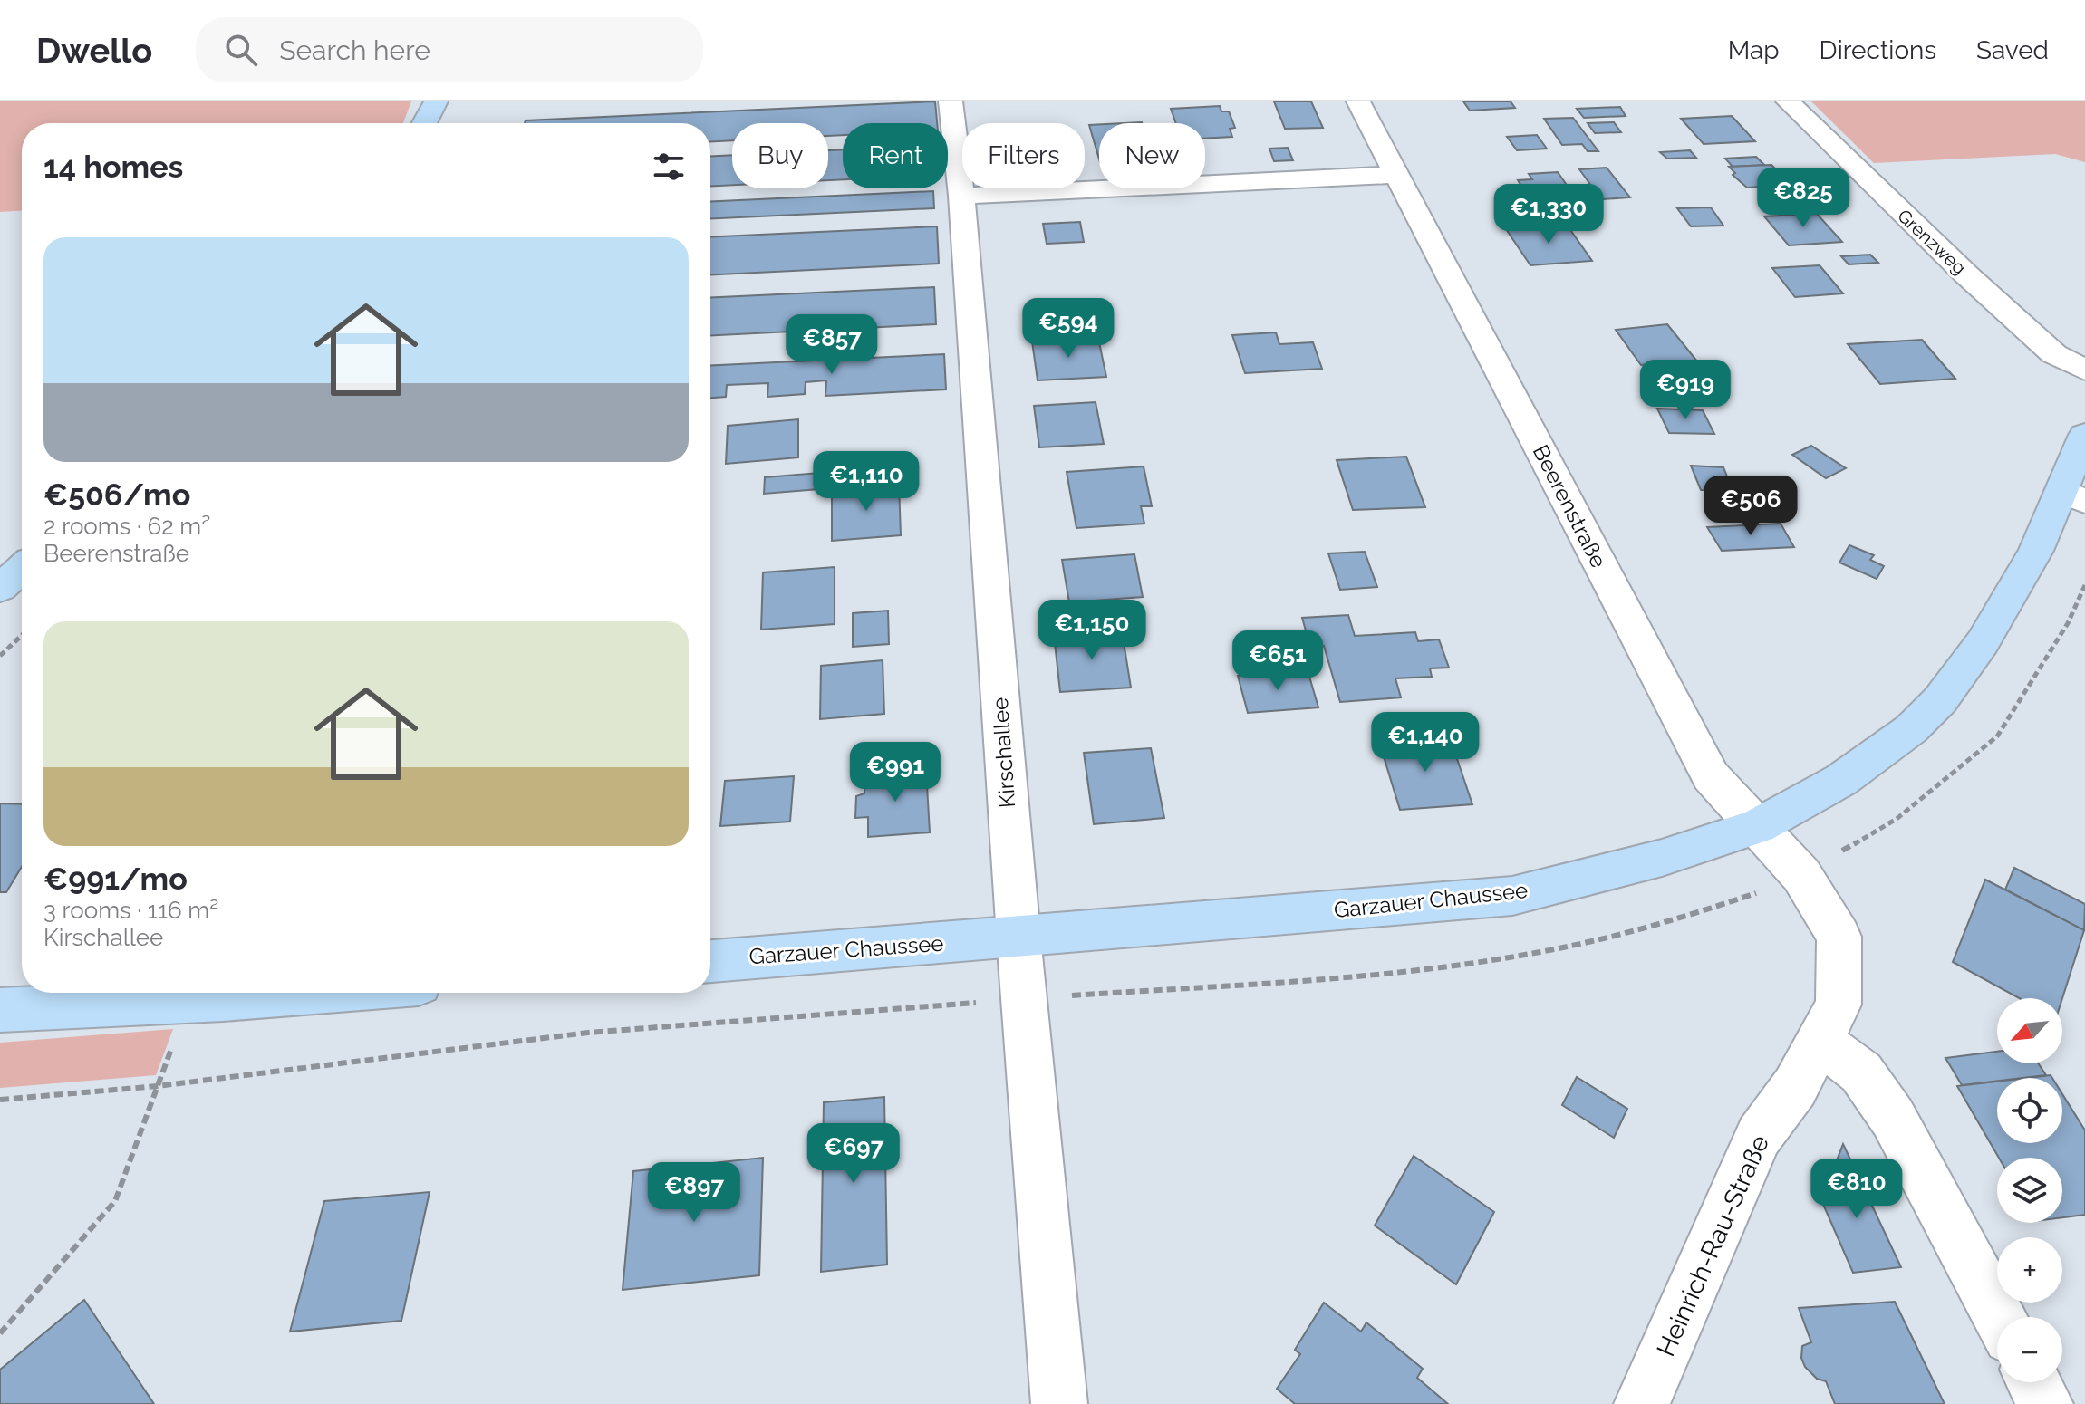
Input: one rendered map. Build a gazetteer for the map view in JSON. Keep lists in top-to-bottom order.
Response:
{
  "streets": {
    "main road": ["Garzauer Chaussee"],
    "street": [
      "Grenzweg",
      "Beerenstraße",
      "Kirschallee",
      "Heinrich-Rau-Straße"
    ]
  },
  "crossings": [
    ["Beerenstraße", "Garzauer Chaussee"],
    ["Beerenstraße", "Heinrich-Rau-Straße"],
    ["Kirschallee", "Garzauer Chaussee"],
    ["Garzauer Chaussee", "Heinrich-Rau-Straße"]
  ],
  "north": "bottom left",
  "page": {
    "header": "Dwello",
    "search": "Search here",
    "nav": ["Map", "Directions", "Saved"],
    "chip": [
      "Buy",
      "Rent",
      "Filters",
      "New"
    ],
    "heading": "14 homes",
    "price": [
      "€825",
      "€1,330",
      "€594",
      "€857",
      "€919",
      "€1,110",
      "€506",
      "€1,150",
      "€651",
      "€1,140",
      "€991",
      "€697",
      "€810",
      "€897"
    ],
    "list": [
      {
        "name": "€506/mo",
        "note": "2 rooms · 62 m² · Beerenstraße"
      },
      {
        "name": "€991/mo",
        "note": "3 rooms · 116 m² · Kirschallee"
      }
    ],
    "map_buttons": ["+", "−"]
  }
}
